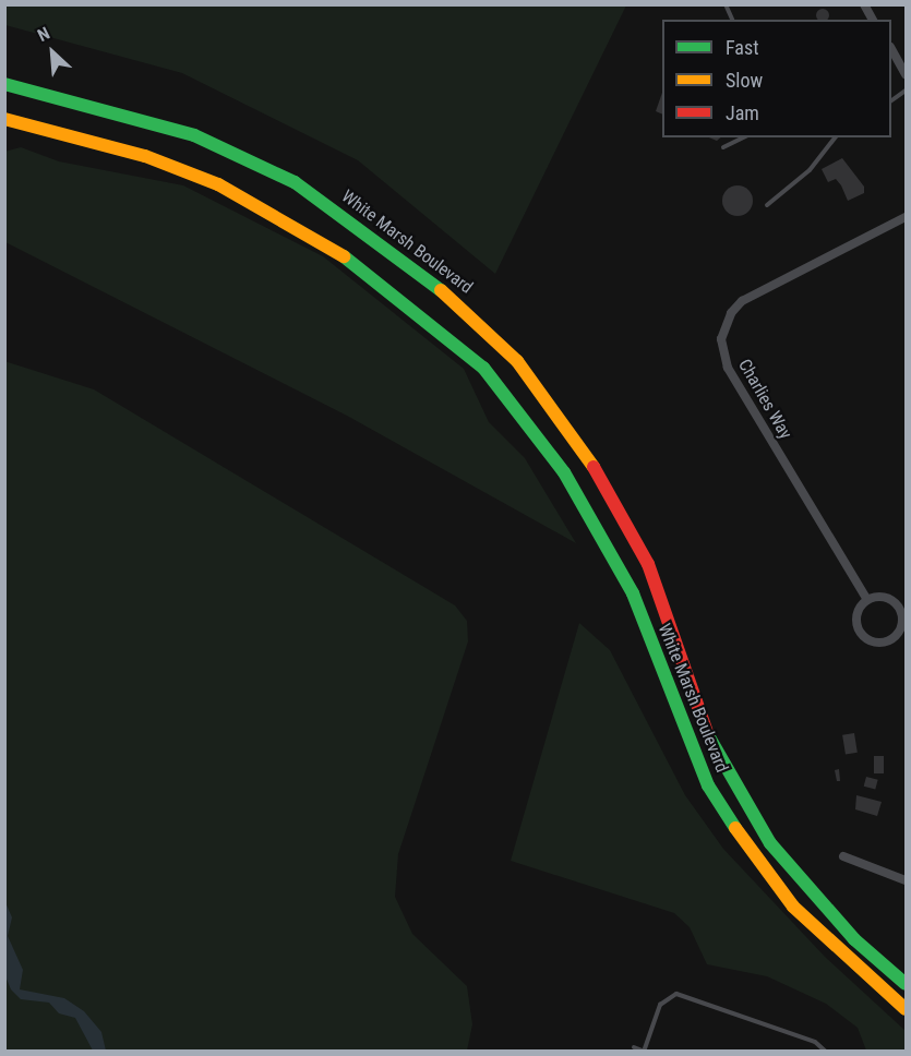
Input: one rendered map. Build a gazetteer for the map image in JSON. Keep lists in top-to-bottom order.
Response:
{
  "streets": {
    "main road": ["White Marsh Boulevard"],
    "street": ["Charlies Way"]
  },
  "legend": ["Fast", "Slow", "Jam"],
  "north": "top left"
}
